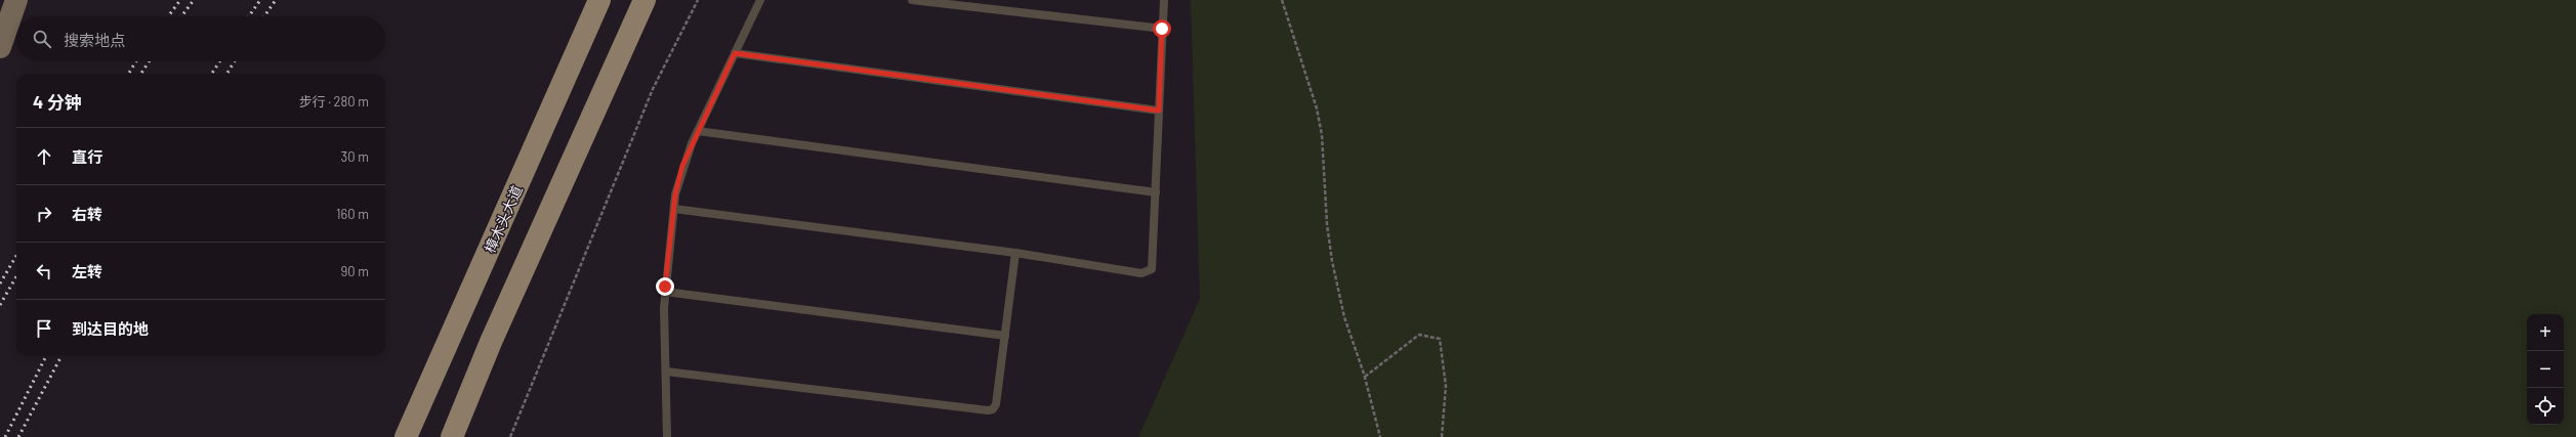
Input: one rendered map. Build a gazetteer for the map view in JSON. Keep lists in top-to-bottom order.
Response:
{
  "streets": {
    "main road": ["樟木头大道"]
  },
  "page": {
    "search": "搜索地点",
    "heading": ["4 分钟", "步行 · 280 m"],
    "list": [
      ["直行", "30 m"],
      ["右转", "160 m"],
      ["左转", "90 m"],
      "到达目的地"
    ],
    "map_buttons": ["+", "−"]
  }
}
